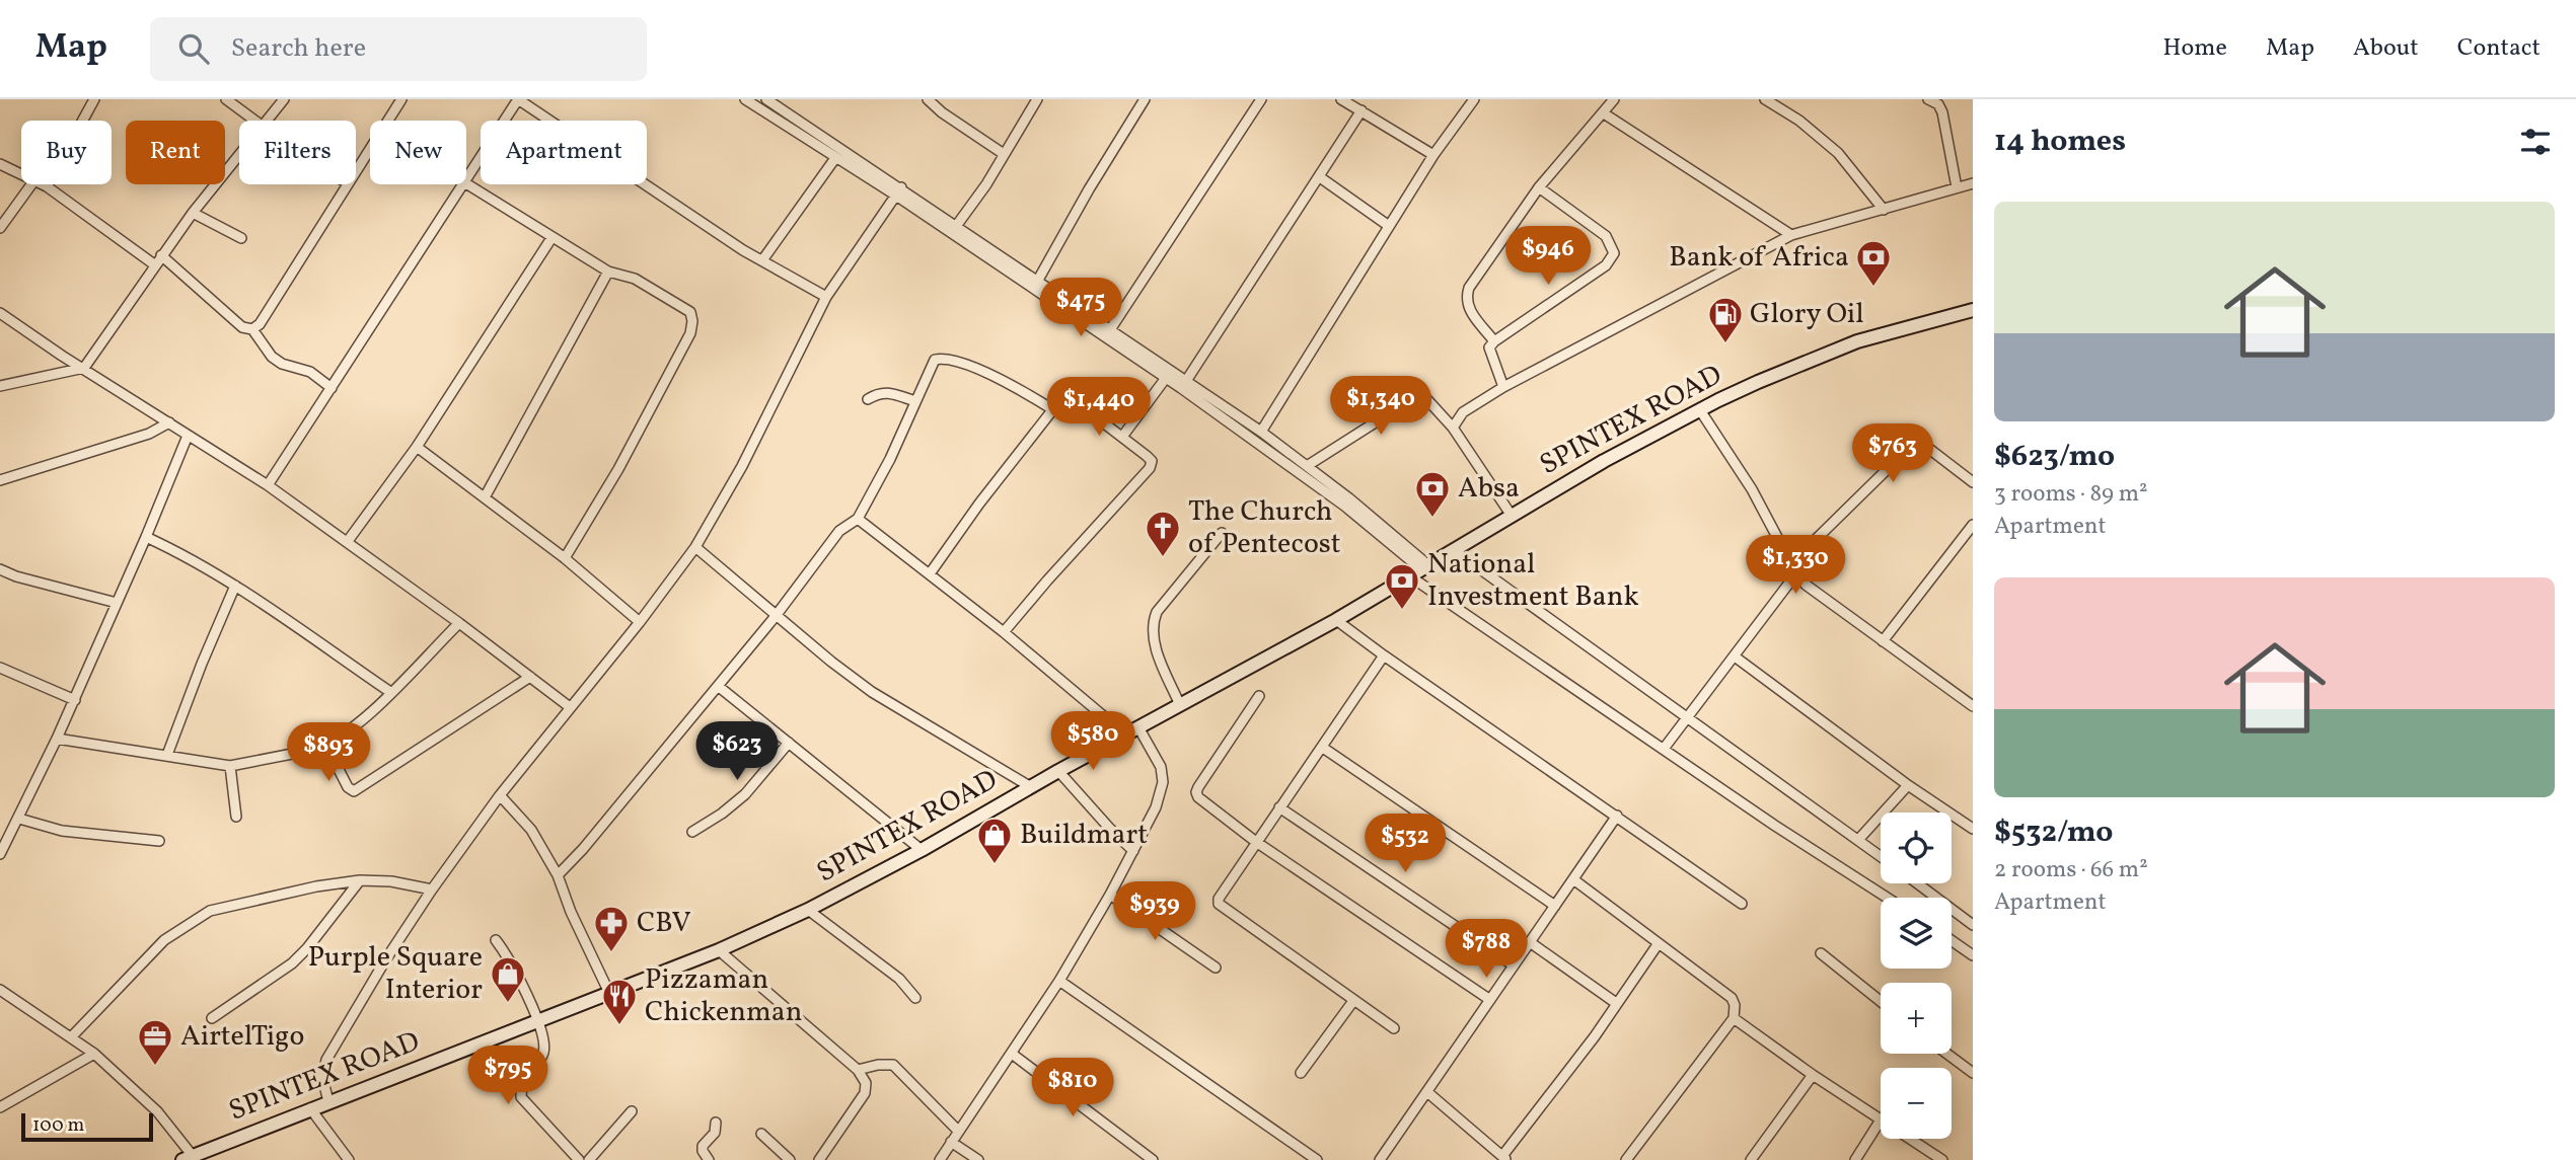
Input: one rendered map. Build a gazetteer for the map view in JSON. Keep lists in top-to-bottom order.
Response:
{
  "streets": {
    "main road": ["SPINTEX ROAD"]
  },
  "places": {
    "bank": ["Bank of Africa", "Absa", "National Investment Bank"],
    "fuel station": ["Glory Oil"],
    "church": ["The Church of Pentecost"],
    "shop": ["Buildmart", "Purple Square Interior"],
    "pharmacy": ["CBV"],
    "restaurant": ["Pizzaman Chickenman"],
    "office": ["AirtelTigo"]
  },
  "scale_bar": "100 m",
  "page": {
    "header": "Map",
    "search": "Search here",
    "nav": [
      "Home",
      "Map",
      "About",
      "Contact"
    ],
    "heading": "14 homes",
    "chip": [
      "Buy",
      "Rent",
      "Filters",
      "New",
      "Apartment"
    ],
    "list": [
      {
        "name": "$623/mo",
        "note": "3 rooms · 89 m² · Apartment"
      },
      {
        "name": "$532/mo",
        "note": "2 rooms · 66 m² · Apartment"
      }
    ],
    "price": [
      "$946",
      "$475",
      "$1,340",
      "$1,440",
      "$763",
      "$1,330",
      "$580",
      "$623",
      "$893",
      "$532",
      "$939",
      "$788",
      "$795",
      "$810"
    ],
    "map_buttons": ["+", "−"],
    "scale": "100 m"
  }
}
